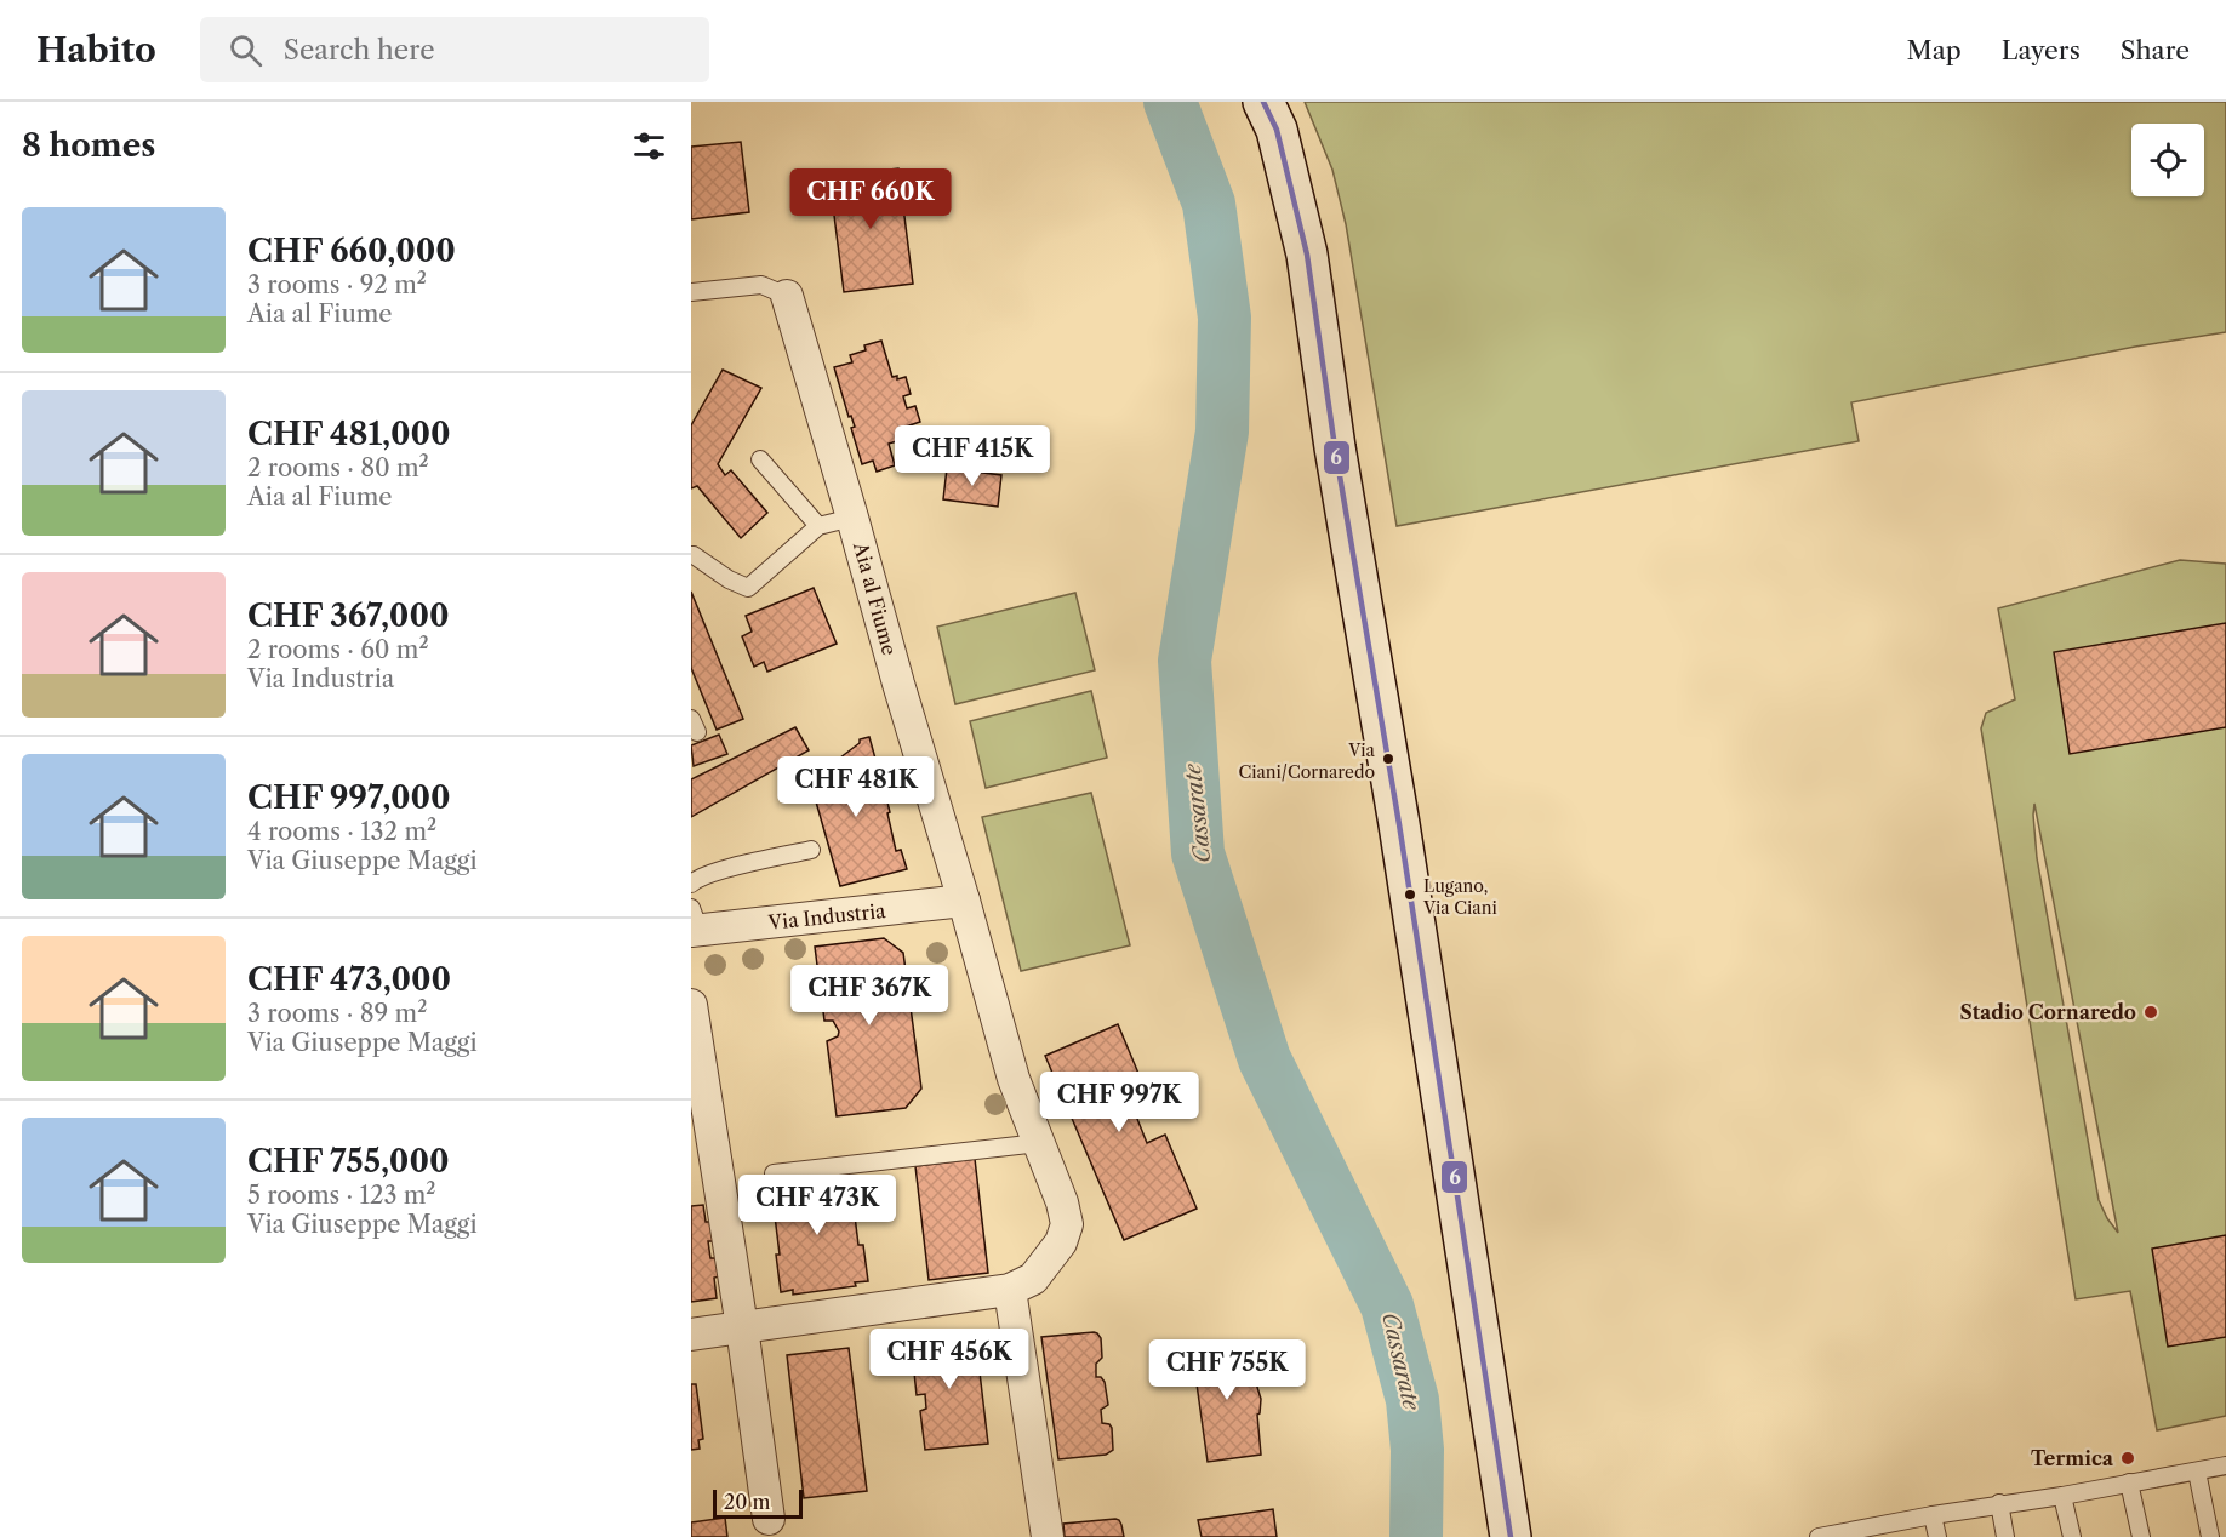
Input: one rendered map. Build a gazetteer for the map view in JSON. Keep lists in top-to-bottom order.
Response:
{
  "streets": {
    "street": ["Aia al Fiume", "Via Industria"]
  },
  "crossings": [
    ["Aia al Fiume", "Via Industria"]
  ],
  "water": ["Cassarate"],
  "places": [
    "Via Ciani/Cornaredo",
    "Lugano, Via Ciani",
    "Stadio Cornaredo",
    "Termica"
  ],
  "lines": ["transit line 6"],
  "scale_bar": "20 m",
  "page": {
    "header": "Habito",
    "search": "Search here",
    "nav": ["Map", "Layers", "Share"],
    "heading": "8 homes",
    "price": [
      "CHF 660K",
      "CHF 415K",
      "CHF 481K",
      "CHF 367K",
      "CHF 997K",
      "CHF 473K",
      "CHF 456K",
      "CHF 755K"
    ],
    "list": [
      {
        "name": "CHF 660,000",
        "note": "3 rooms · 92 m² · Aia al Fiume"
      },
      {
        "name": "CHF 481,000",
        "note": "2 rooms · 80 m² · Aia al Fiume"
      },
      {
        "name": "CHF 367,000",
        "note": "2 rooms · 60 m² · Via Industria"
      },
      {
        "name": "CHF 997,000",
        "note": "4 rooms · 132 m² · Via Giuseppe Maggi"
      },
      {
        "name": "CHF 473,000",
        "note": "3 rooms · 89 m² · Via Giuseppe Maggi"
      },
      {
        "name": "CHF 755,000",
        "note": "5 rooms · 123 m² · Via Giuseppe Maggi"
      }
    ],
    "scale": "20 m"
  }
}
